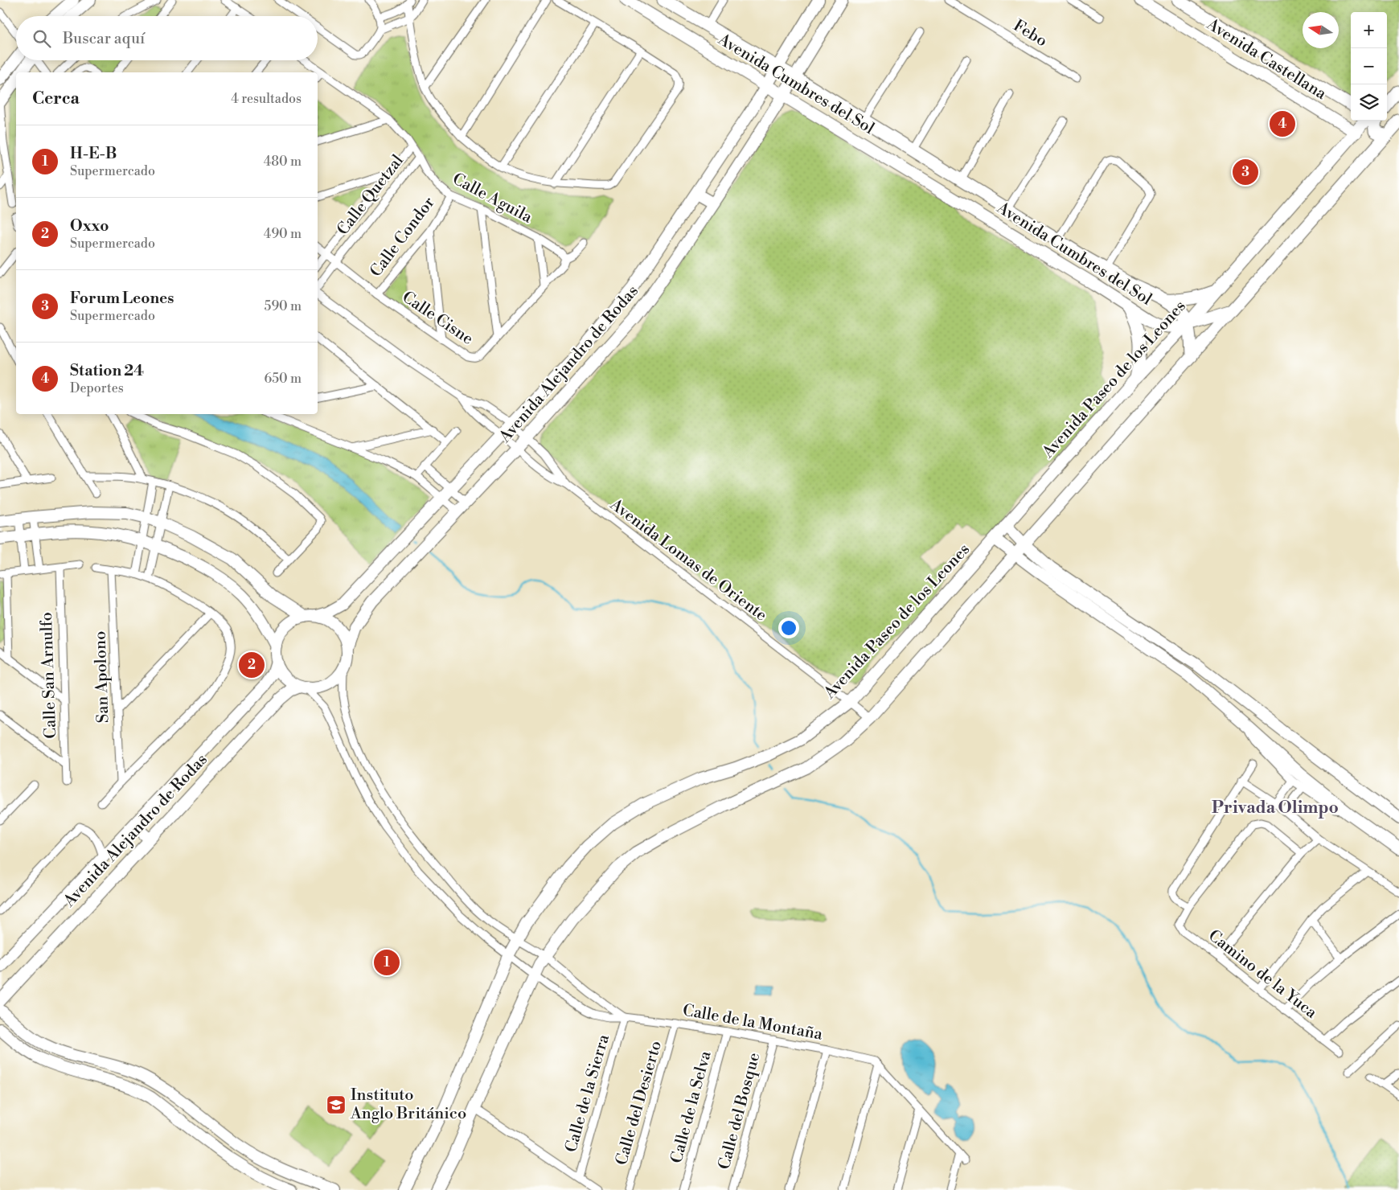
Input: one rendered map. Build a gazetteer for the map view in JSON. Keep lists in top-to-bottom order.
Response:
{
  "streets": {
    "main road": ["Avenida Cumbres del Sol", "Avenida Paseo de los Leones"],
    "street": [
      "Febo",
      "Avenida Castellana",
      "Calle Quetzal",
      "Calle Aguila",
      "Calle Condor",
      "Calle Cisne",
      "Avenida Alejandro de Rodas",
      "Avenida Lomas de Oriente",
      "Calle San Arnulfo",
      "San Apolono",
      "Camino de la Yuca",
      "Calle de la Montaña",
      "Calle de la Sierra",
      "Calle del Desierto",
      "Calle de la Selva",
      "Calle del Bosque"
    ]
  },
  "crossings": [
    ["Avenida Castellana", "Avenida Paseo de los Leones"],
    ["Avenida Cumbres del Sol", "Avenida Alejandro de Rodas"],
    ["Avenida Cumbres del Sol", "Avenida Paseo de los Leones"],
    ["Calle Quetzal", "Calle Aguila"],
    ["Calle Quetzal", "Calle Cisne"],
    ["Calle Aguila", "Calle Condor"],
    ["Calle Aguila", "Calle Cisne"],
    ["Calle Condor", "Calle Cisne"],
    ["Avenida Alejandro de Rodas", "Avenida Lomas de Oriente"],
    ["Avenida Alejandro de Rodas", "Calle de la Montaña"],
    ["Avenida Paseo de los Leones", "Avenida Lomas de Oriente"],
    ["Avenida Paseo de los Leones", "Calle de la Montaña"],
    ["Calle de la Montaña", "Calle de la Sierra"],
    ["Calle de la Montaña", "Calle del Desierto"],
    ["Calle de la Montaña", "Calle de la Selva"],
    ["Calle de la Montaña", "Calle del Bosque"]
  ],
  "districts": ["Privada Olimpo"],
  "places": {
    "school or university": ["Instituto Anglo Británico"]
  },
  "north": "left",
  "page": {
    "map_buttons": ["+", "−"],
    "search": "Buscar aquí",
    "heading": ["Cerca", "4 resultados"],
    "pins": [
      "4",
      "3",
      "2",
      "1"
    ],
    "list": [
      {
        "mark": "1",
        "name": "H-E-B",
        "note": "Supermercado",
        "value": "480 m"
      },
      {
        "mark": "2",
        "name": "Oxxo",
        "note": "Supermercado",
        "value": "490 m"
      },
      {
        "mark": "3",
        "name": "Forum Leones",
        "note": "Supermercado",
        "value": "590 m"
      },
      {
        "mark": "4",
        "name": "Station 24",
        "note": "Deportes",
        "value": "650 m"
      }
    ]
  }
}
